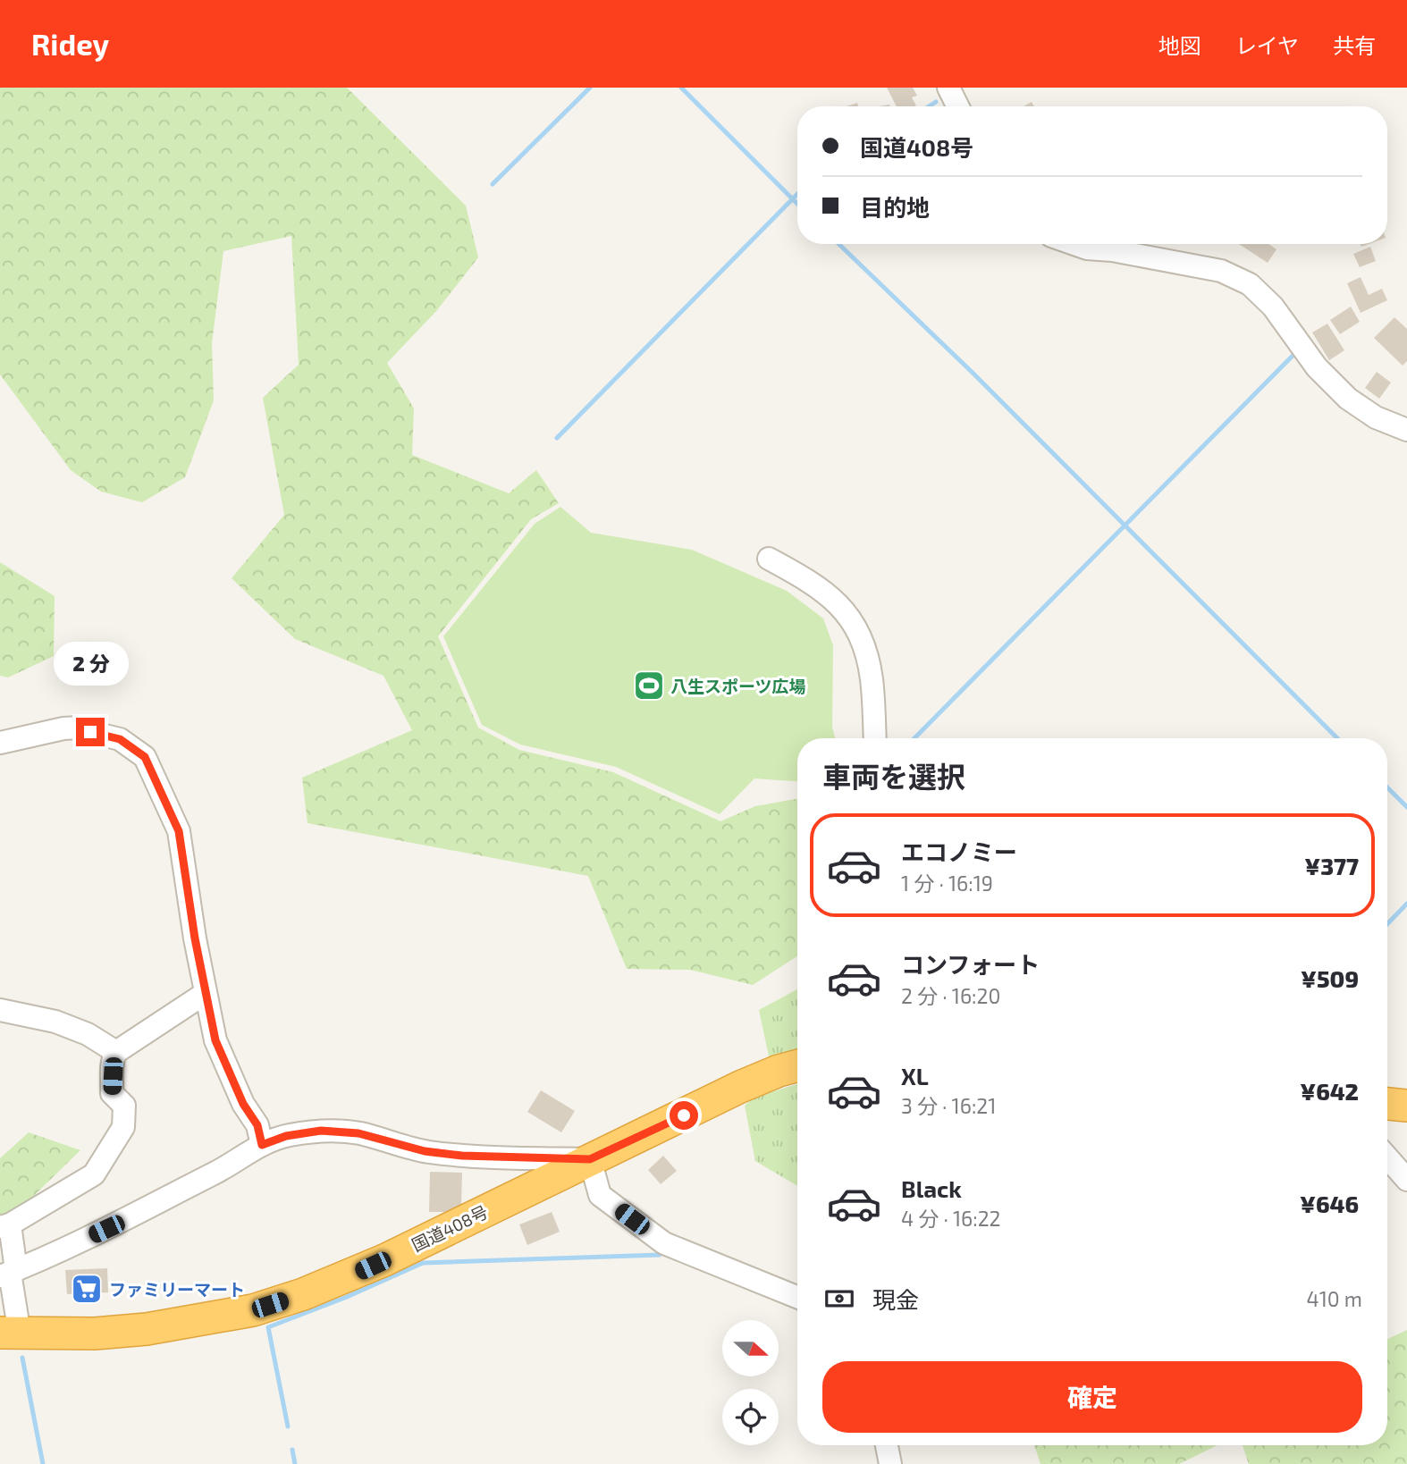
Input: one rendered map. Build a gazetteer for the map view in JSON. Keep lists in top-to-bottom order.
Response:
{
  "streets": {
    "highway": ["国道408号"]
  },
  "places": {
    "sports": ["八生スポーツ広場"],
    "supermarket": ["ファミリーマート"]
  },
  "north": "right",
  "page": {
    "header": "Ridey",
    "nav": ["地図", "レイヤ", "共有"],
    "banner": ["国道408号", "目的地"],
    "bubble": "2 分",
    "heading": "車両を選択",
    "list": [
      {
        "name": "エコノミー",
        "note": "1 分 · 16:19",
        "value": "¥377"
      },
      {
        "name": "コンフォート",
        "note": "2 分 · 16:20",
        "value": "¥509"
      },
      {
        "name": "XL",
        "note": "3 分 · 16:21",
        "value": "¥642"
      },
      {
        "name": "Black",
        "note": "4 分 · 16:22",
        "value": "¥646"
      }
    ],
    "pay": ["現金", "410 m"],
    "buttons": "確定"
  }
}
